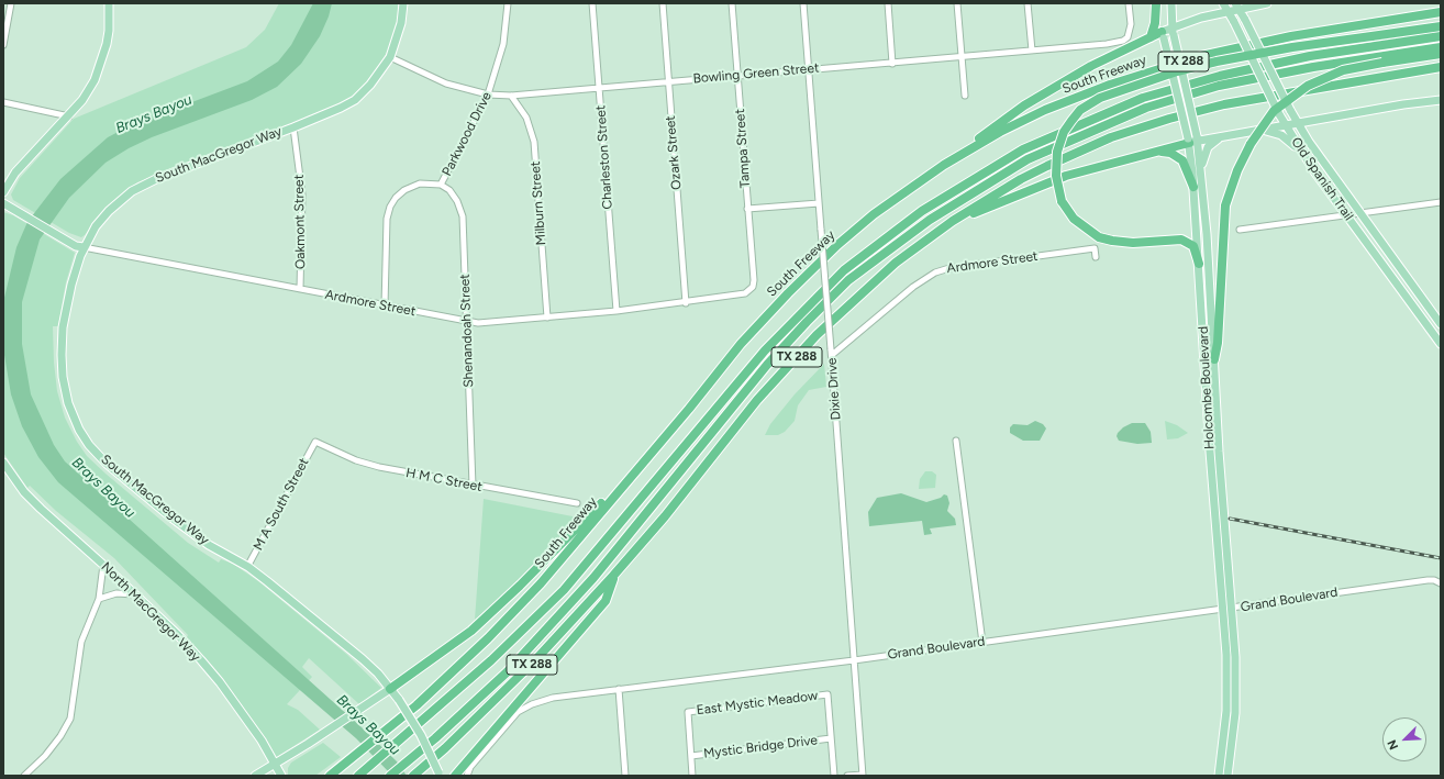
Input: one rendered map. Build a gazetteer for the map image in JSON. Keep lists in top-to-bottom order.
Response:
{
  "streets": {
    "highway": ["TX 288", "South Freeway"],
    "main road": [
      "South MacGregor Way",
      "Old Spanish Trail",
      "Ardmore Street",
      "Holcombe Boulevard",
      "North MacGregor Way"
    ],
    "street": [
      "Bowling Green Street",
      "Parkwood Drive",
      "Tampa Street",
      "Ozark Street",
      "Charleston Street",
      "Milburn Street",
      "Oakmont Street",
      "Shenandoah Street",
      "Dixie Drive",
      "H M C Street",
      "M A South Street",
      "Grand Boulevard",
      "East Mystic Meadow",
      "Mystic Bridge Drive"
    ]
  },
  "crossings": [
    ["Bowling Green Street", "Parkwood Drive"],
    ["Bowling Green Street", "Tampa Street"],
    ["Bowling Green Street", "Ozark Street"],
    ["Bowling Green Street", "South MacGregor Way"],
    ["Bowling Green Street", "Charleston Street"],
    ["Bowling Green Street", "Milburn Street"],
    ["Bowling Green Street", "Dixie Drive"],
    ["Parkwood Drive", "Ardmore Street"],
    ["Parkwood Drive", "Shenandoah Street"],
    ["Tampa Street", "Ardmore Street"],
    ["Ozark Street", "Ardmore Street"],
    ["South MacGregor Way", "Oakmont Street"],
    ["South MacGregor Way", "Ardmore Street"],
    ["South MacGregor Way", "M A South Street"],
    ["Charleston Street", "Ardmore Street"],
    ["Milburn Street", "Ardmore Street"],
    ["Oakmont Street", "Ardmore Street"],
    ["Ardmore Street", "Shenandoah Street"],
    ["Ardmore Street", "Dixie Drive"],
    ["Shenandoah Street", "H M C Street"],
    ["Holcombe Boulevard", "Grand Boulevard"],
    ["Dixie Drive", "Grand Boulevard"],
    ["H M C Street", "M A South Street"],
    ["East Mystic Meadow", "Mystic Bridge Drive"]
  ],
  "water": ["Brays Bayou"],
  "north": "bottom left"
}
